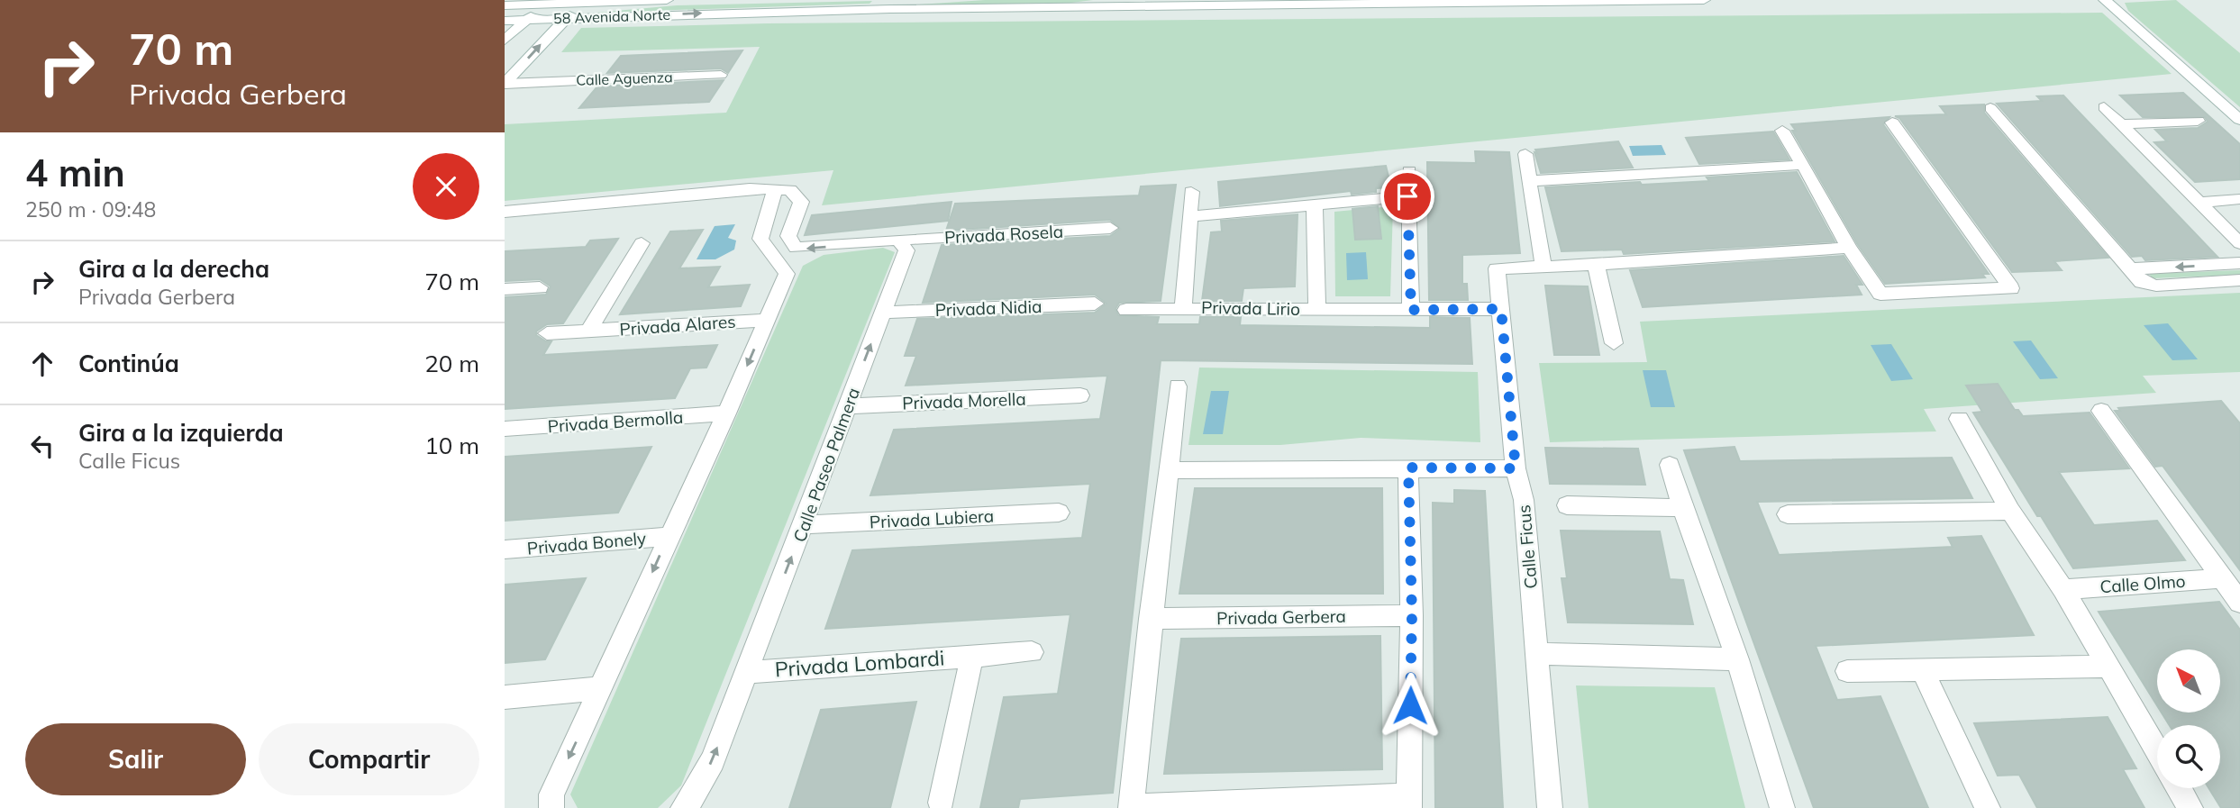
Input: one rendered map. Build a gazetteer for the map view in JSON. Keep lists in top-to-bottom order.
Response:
{
  "streets": {
    "street": [
      "58 Avenida Norte",
      "Calle Aguenza",
      "Privada Rosela",
      "Privada Nidia",
      "Privada Lirio",
      "Privada Alares",
      "Privada Morella",
      "Privada Bermolla",
      "Calle Paseo Palmera",
      "Privada Lubiera",
      "Privada Bonely",
      "Calle Ficus",
      "Calle Olmo",
      "Privada Gerbera",
      "Privada Lombardi"
    ]
  },
  "crossings": [
    ["Privada Rosela", "Calle Paseo Palmera"],
    ["Privada Nidia", "Calle Paseo Palmera"],
    ["Privada Lirio", "Calle Ficus"],
    ["Privada Morella", "Calle Paseo Palmera"],
    ["Calle Paseo Palmera", "Privada Lubiera"],
    ["Calle Paseo Palmera", "Privada Lombardi"]
  ],
  "north": "top left",
  "page": {
    "turn": ["70 m", "Privada Gerbera"],
    "heading": ["4 min", "250 m · 09:48"],
    "list": [
      {
        "name": "Gira a la derecha",
        "note": "Privada Gerbera",
        "value": "70 m"
      },
      {
        "name": "Continúa",
        "value": "20 m"
      },
      {
        "name": "Gira a la izquierda",
        "note": "Calle Ficus",
        "value": "10 m"
      }
    ],
    "buttons": ["Salir", "Compartir"]
  }
}
